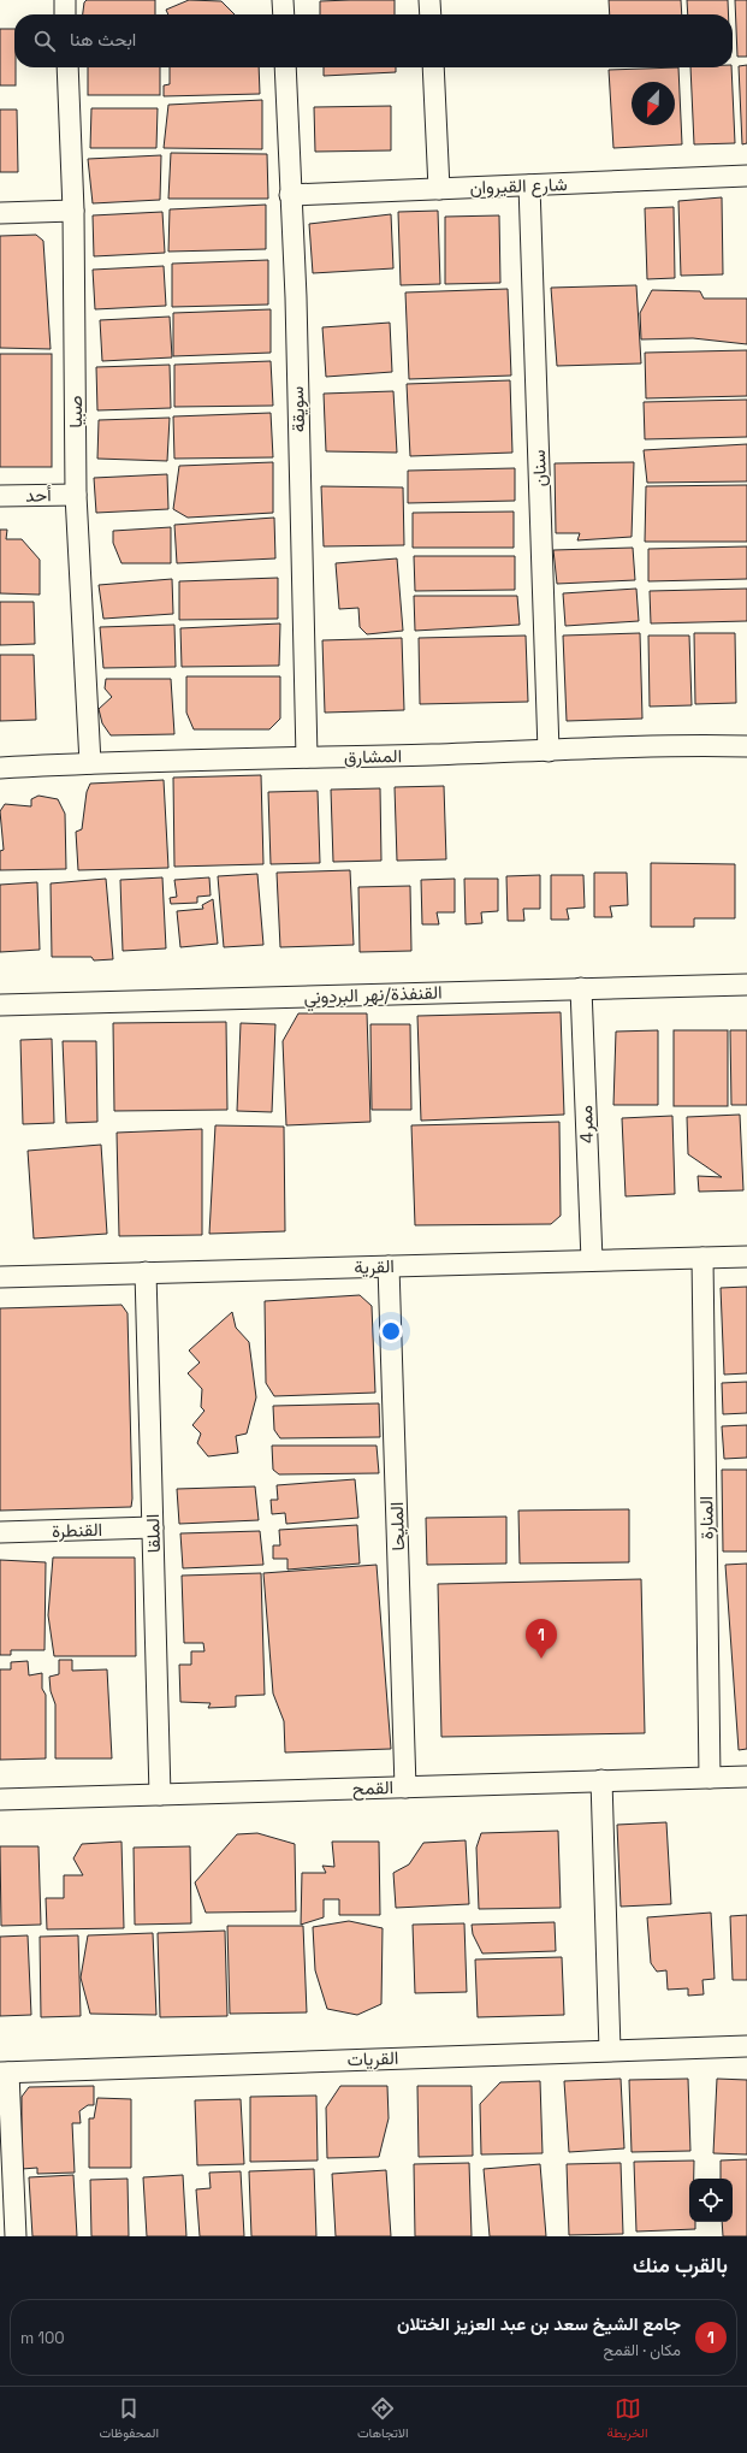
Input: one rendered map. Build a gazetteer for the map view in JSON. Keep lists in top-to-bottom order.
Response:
{
  "streets": {
    "street": [
      "شارع القيروان",
      "سويقة",
      "صبيا",
      "سنان",
      "أحد",
      "المشارق",
      "القنفذة/نهر البردوني",
      "ممر4",
      "القرية",
      "المنارة",
      "المليحا",
      "القنطرة",
      "الملقا",
      "القمح",
      "القريات"
    ]
  },
  "crossings": [
    ["شارع القيروان", "سويقة"],
    ["شارع القيروان", "سنان"],
    ["سويقة", "المشارق"],
    ["صبيا", "أحد"],
    ["صبيا", "المشارق"],
    ["سنان", "المشارق"],
    ["القنفذة/نهر البردوني", "ممر4"],
    ["ممر4", "القرية"],
    ["القرية", "المنارة"],
    ["القرية", "المليحا"],
    ["القرية", "الملقا"],
    ["المنارة", "القمح"],
    ["المليحا", "القمح"],
    ["القنطرة", "الملقا"],
    ["الملقا", "القمح"]
  ],
  "north": "bottom left",
  "page": {
    "search": "ابحث هنا",
    "pins": "1",
    "heading": "بالقرب منك",
    "list": [
      {
        "mark": "1",
        "name": "جامع الشيخ سعد بن عبد العزيز الختلان",
        "note": "مكان · القمح",
        "value": "100 m"
      }
    ],
    "nav": ["الخريطة", "الاتجاهات", "المحفوظات"]
  }
}
